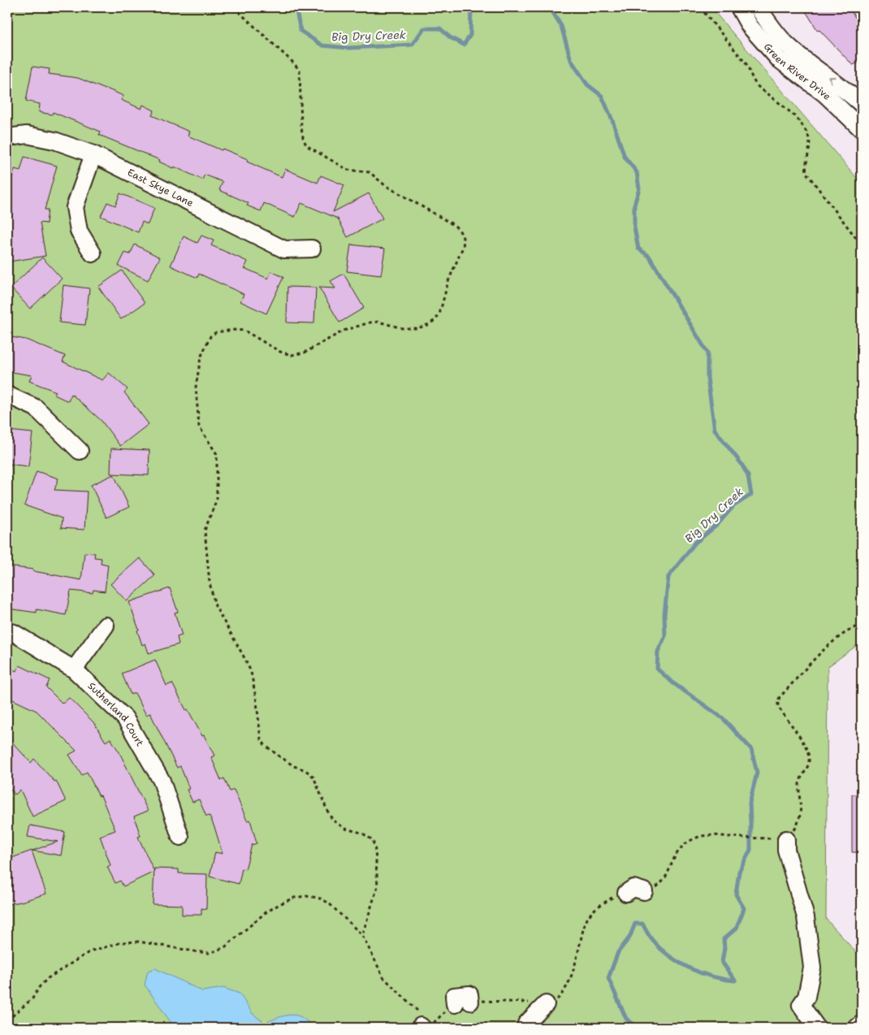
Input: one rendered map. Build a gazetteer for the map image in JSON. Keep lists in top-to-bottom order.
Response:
{
  "streets": {
    "street": ["Green River Drive", "East Skye Lane", "Sutherland Court"]
  },
  "water": ["Big Dry Creek"]
}
